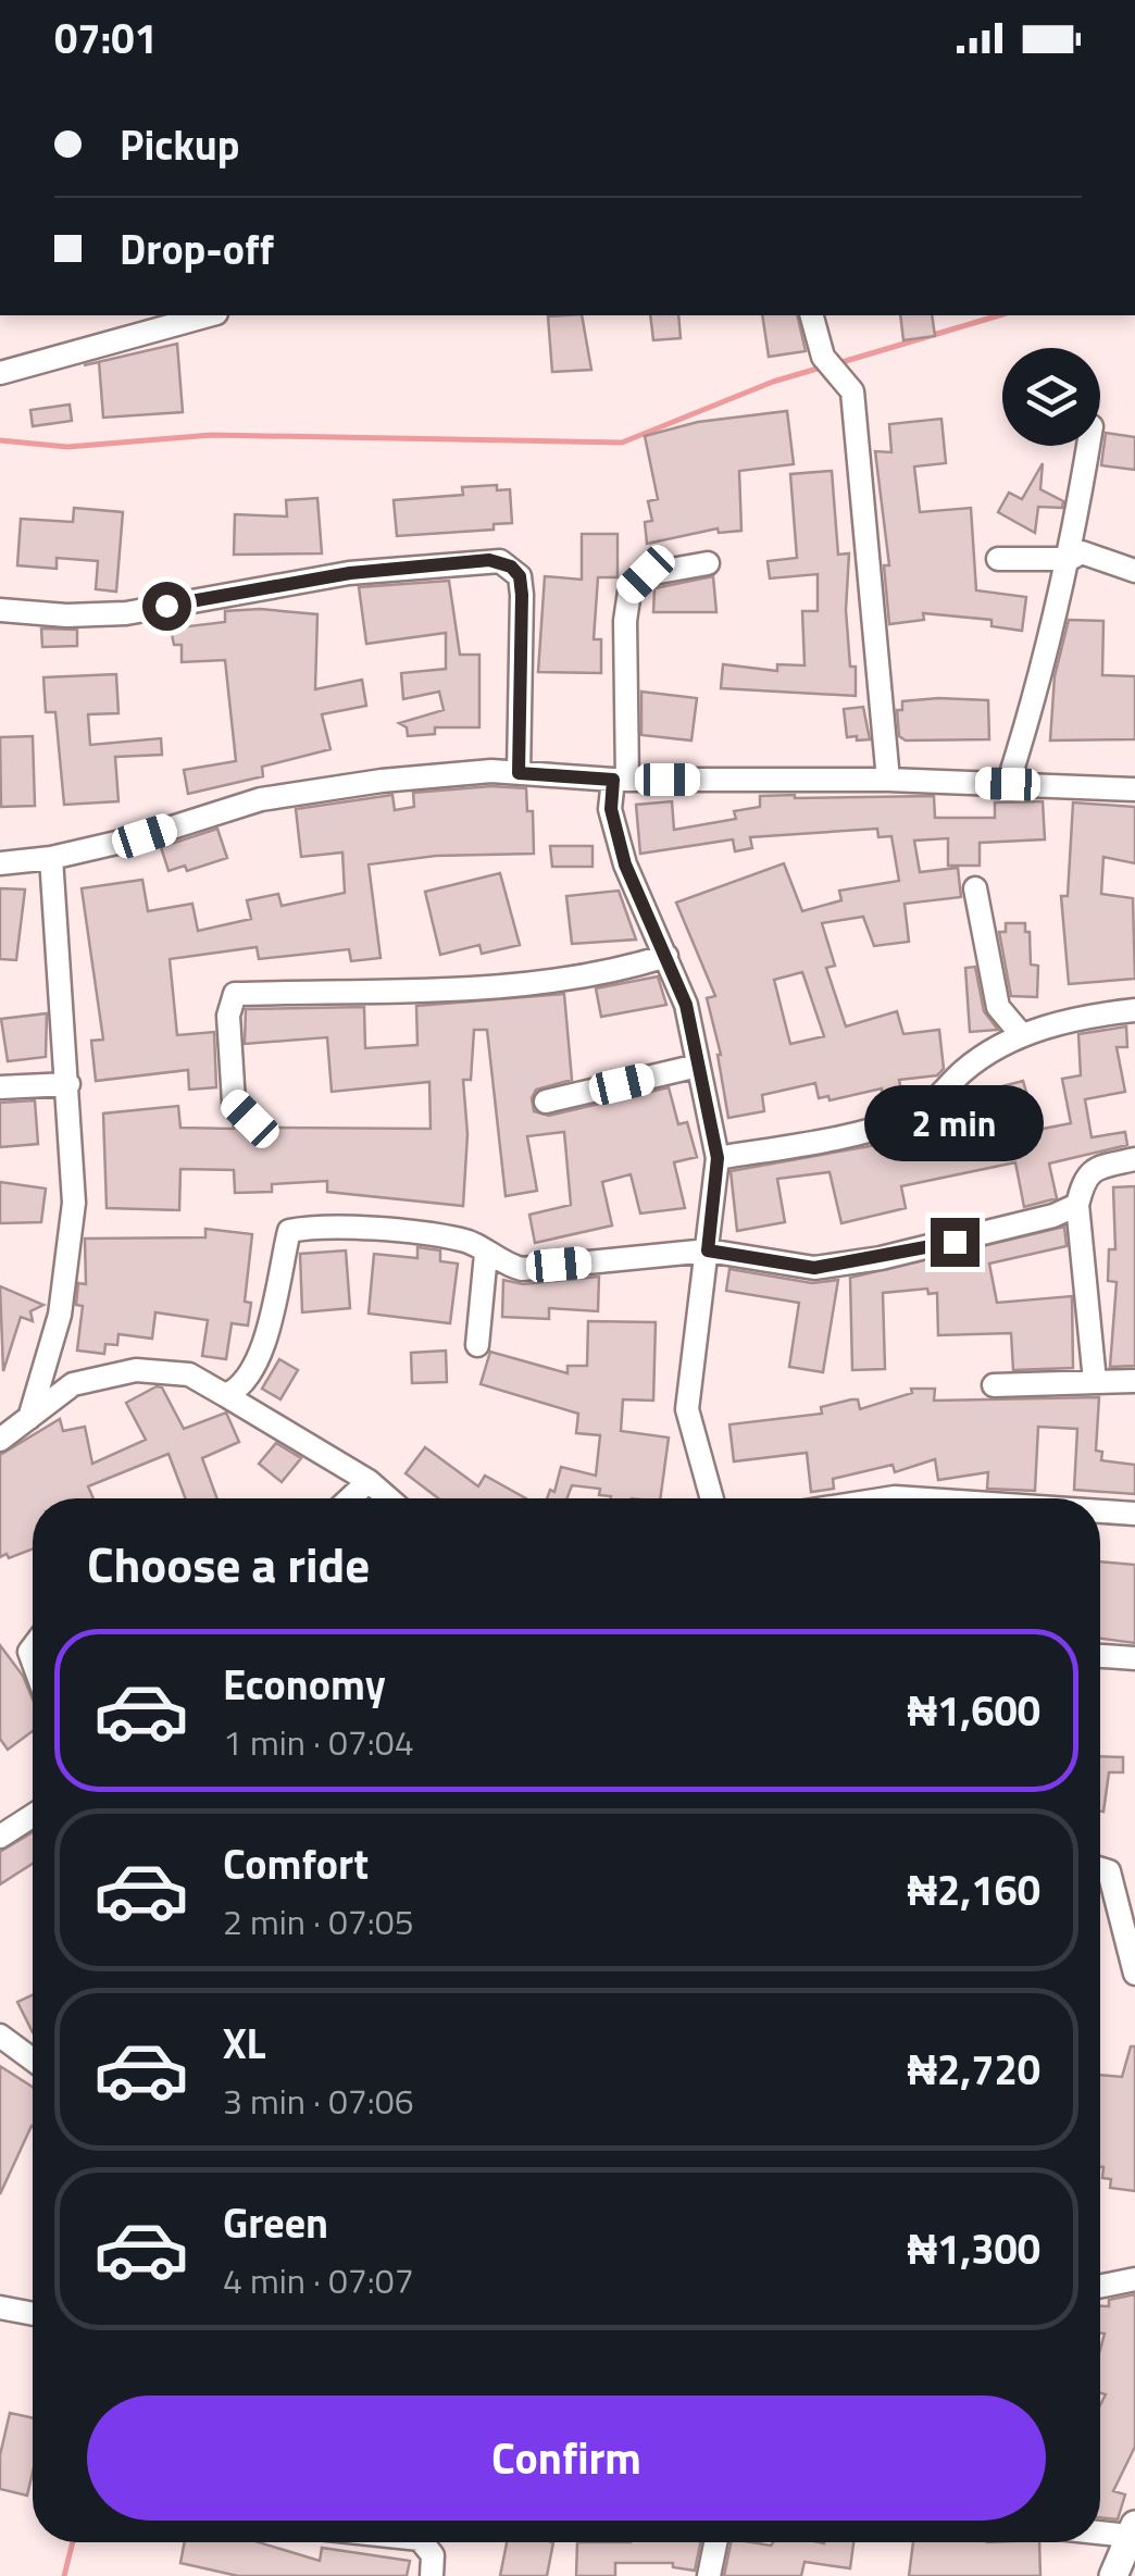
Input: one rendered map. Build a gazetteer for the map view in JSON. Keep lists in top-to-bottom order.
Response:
{
  "page": {
    "status": "07:01",
    "banner": ["Pickup", "Drop-off"],
    "bubble": "2 min",
    "heading": "Choose a ride",
    "list": [
      {
        "name": "Economy",
        "note": "1 min · 07:04",
        "value": "₦1,600"
      },
      {
        "name": "Comfort",
        "note": "2 min · 07:05",
        "value": "₦2,160"
      },
      {
        "name": "XL",
        "note": "3 min · 07:06",
        "value": "₦2,720"
      },
      {
        "name": "Green",
        "note": "4 min · 07:07",
        "value": "₦1,300"
      }
    ],
    "buttons": "Confirm"
  }
}
